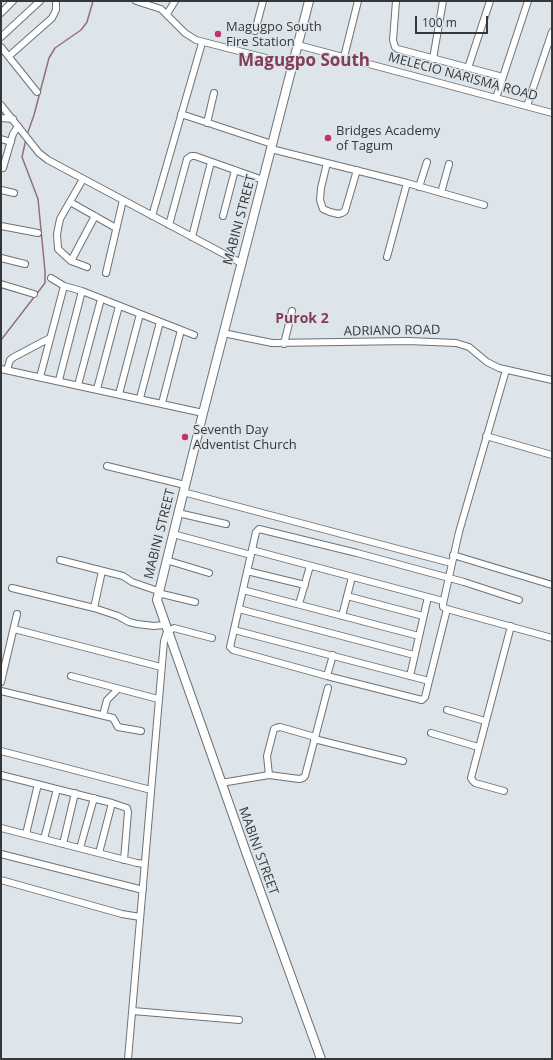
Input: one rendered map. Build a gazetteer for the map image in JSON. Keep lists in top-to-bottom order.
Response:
{
  "streets": {
    "main road": ["MABINI STREET"],
    "street": ["MELECIO NARISMA ROAD", "ADRIANO ROAD"]
  },
  "crossings": [
    ["MELECIO NARISMA ROAD", "MABINI STREET"],
    ["MABINI STREET", "ADRIANO ROAD"]
  ],
  "districts": ["Magugpo South", "Purok 2"],
  "places": ["Magugpo South Fire Station", "Bridges Academy of Tagum", "Seventh Day Adventist Church"],
  "scale_bar": "100 m"
}
